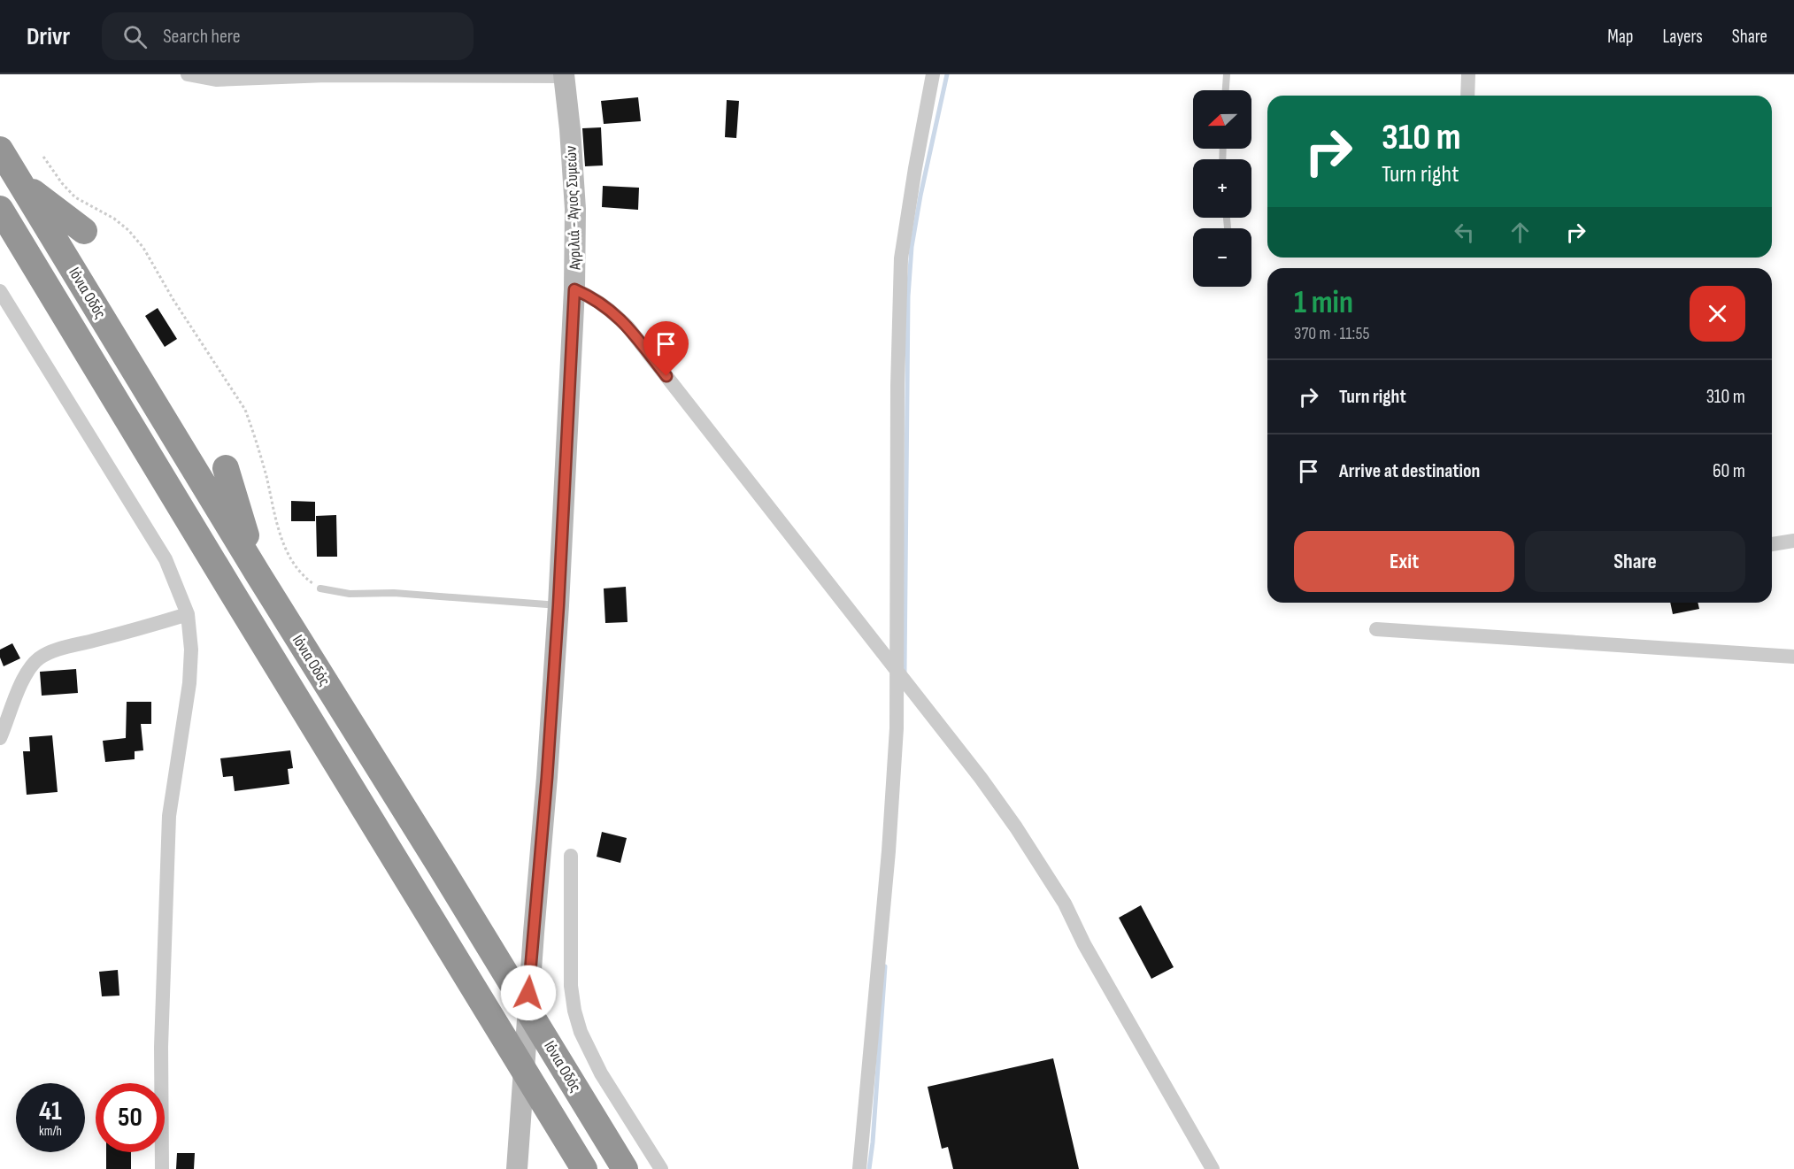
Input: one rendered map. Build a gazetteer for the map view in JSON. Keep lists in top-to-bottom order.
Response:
{
  "streets": {
    "highway": ["Ιόνια Οδός"],
    "main road": ["Αγριλιά - Άγιος Συμεών"]
  },
  "north": "left",
  "page": {
    "header": "Drivr",
    "search": "Search here",
    "nav": ["Map", "Layers", "Share"],
    "map_buttons": ["+", "−"],
    "turn": ["310 m", "Turn right"],
    "heading": ["1 min", "370 m · 11:55"],
    "list": [
      {
        "name": "Turn right",
        "value": "310 m"
      },
      {
        "name": "Arrive at destination",
        "value": "60 m"
      }
    ],
    "buttons": ["Exit", "Share"],
    "speed": "41 km/h",
    "limit": "50"
  }
}
